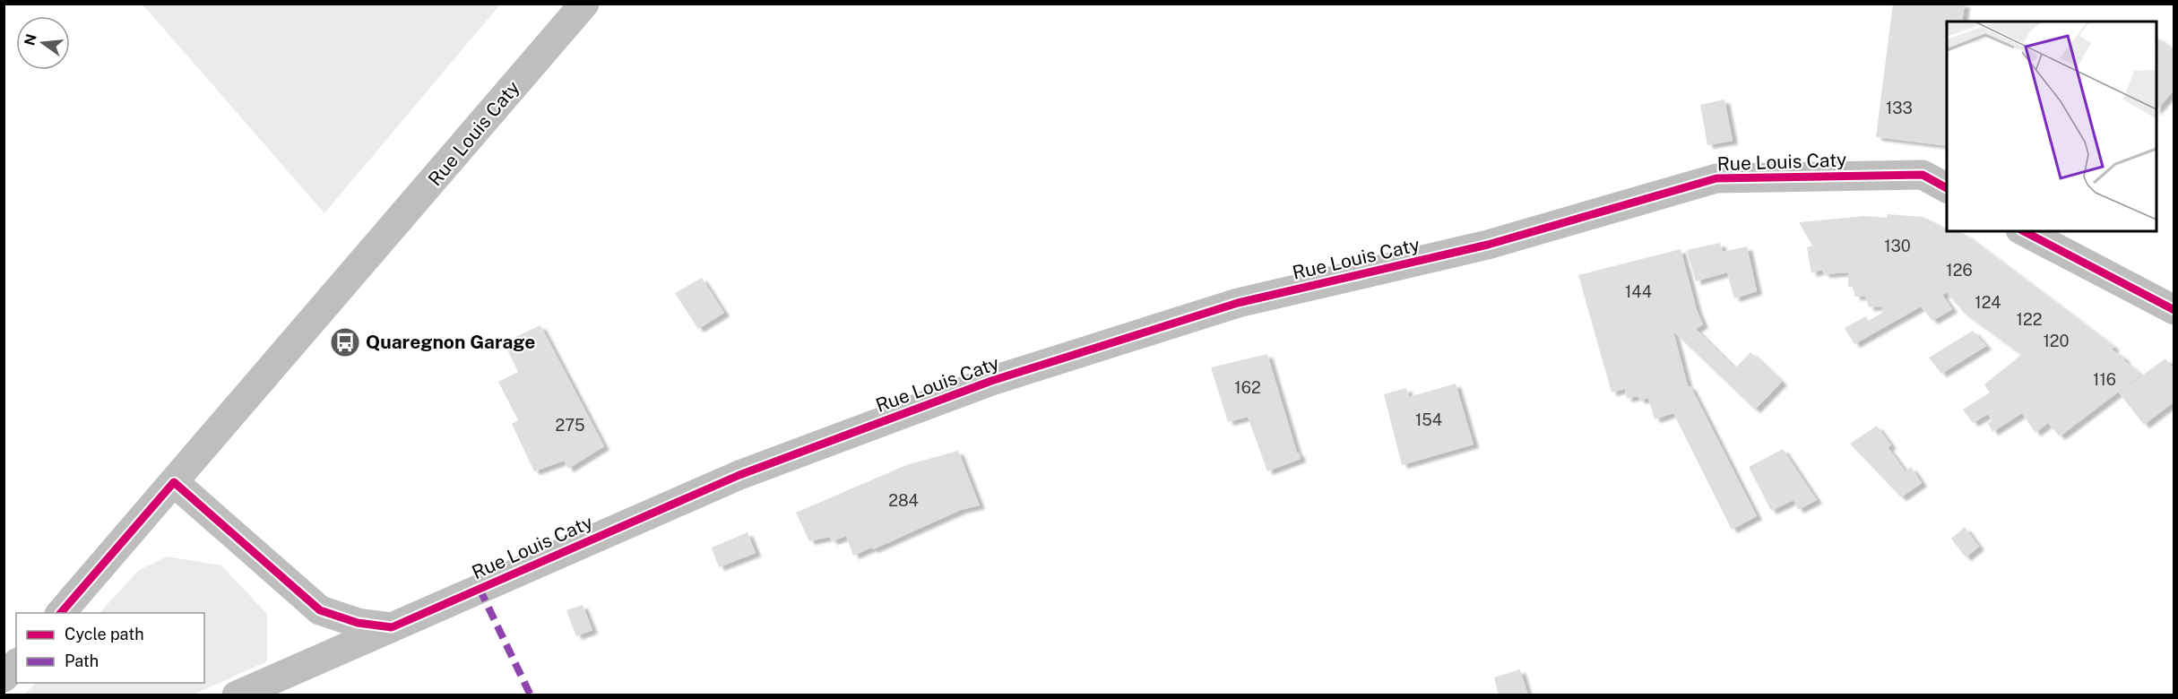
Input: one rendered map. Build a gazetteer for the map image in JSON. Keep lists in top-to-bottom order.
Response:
{
  "streets": {
    "street": ["Rue Louis Caty"]
  },
  "places": {
    "bus stop": ["Quaregnon Garage"]
  },
  "house_numbers": [
    "133",
    "130",
    "126",
    "144",
    "124",
    "122",
    "120",
    "116",
    "162",
    "154",
    "275",
    "284"
  ],
  "legend": ["Cycle path", "Path"],
  "north": "left"
}
